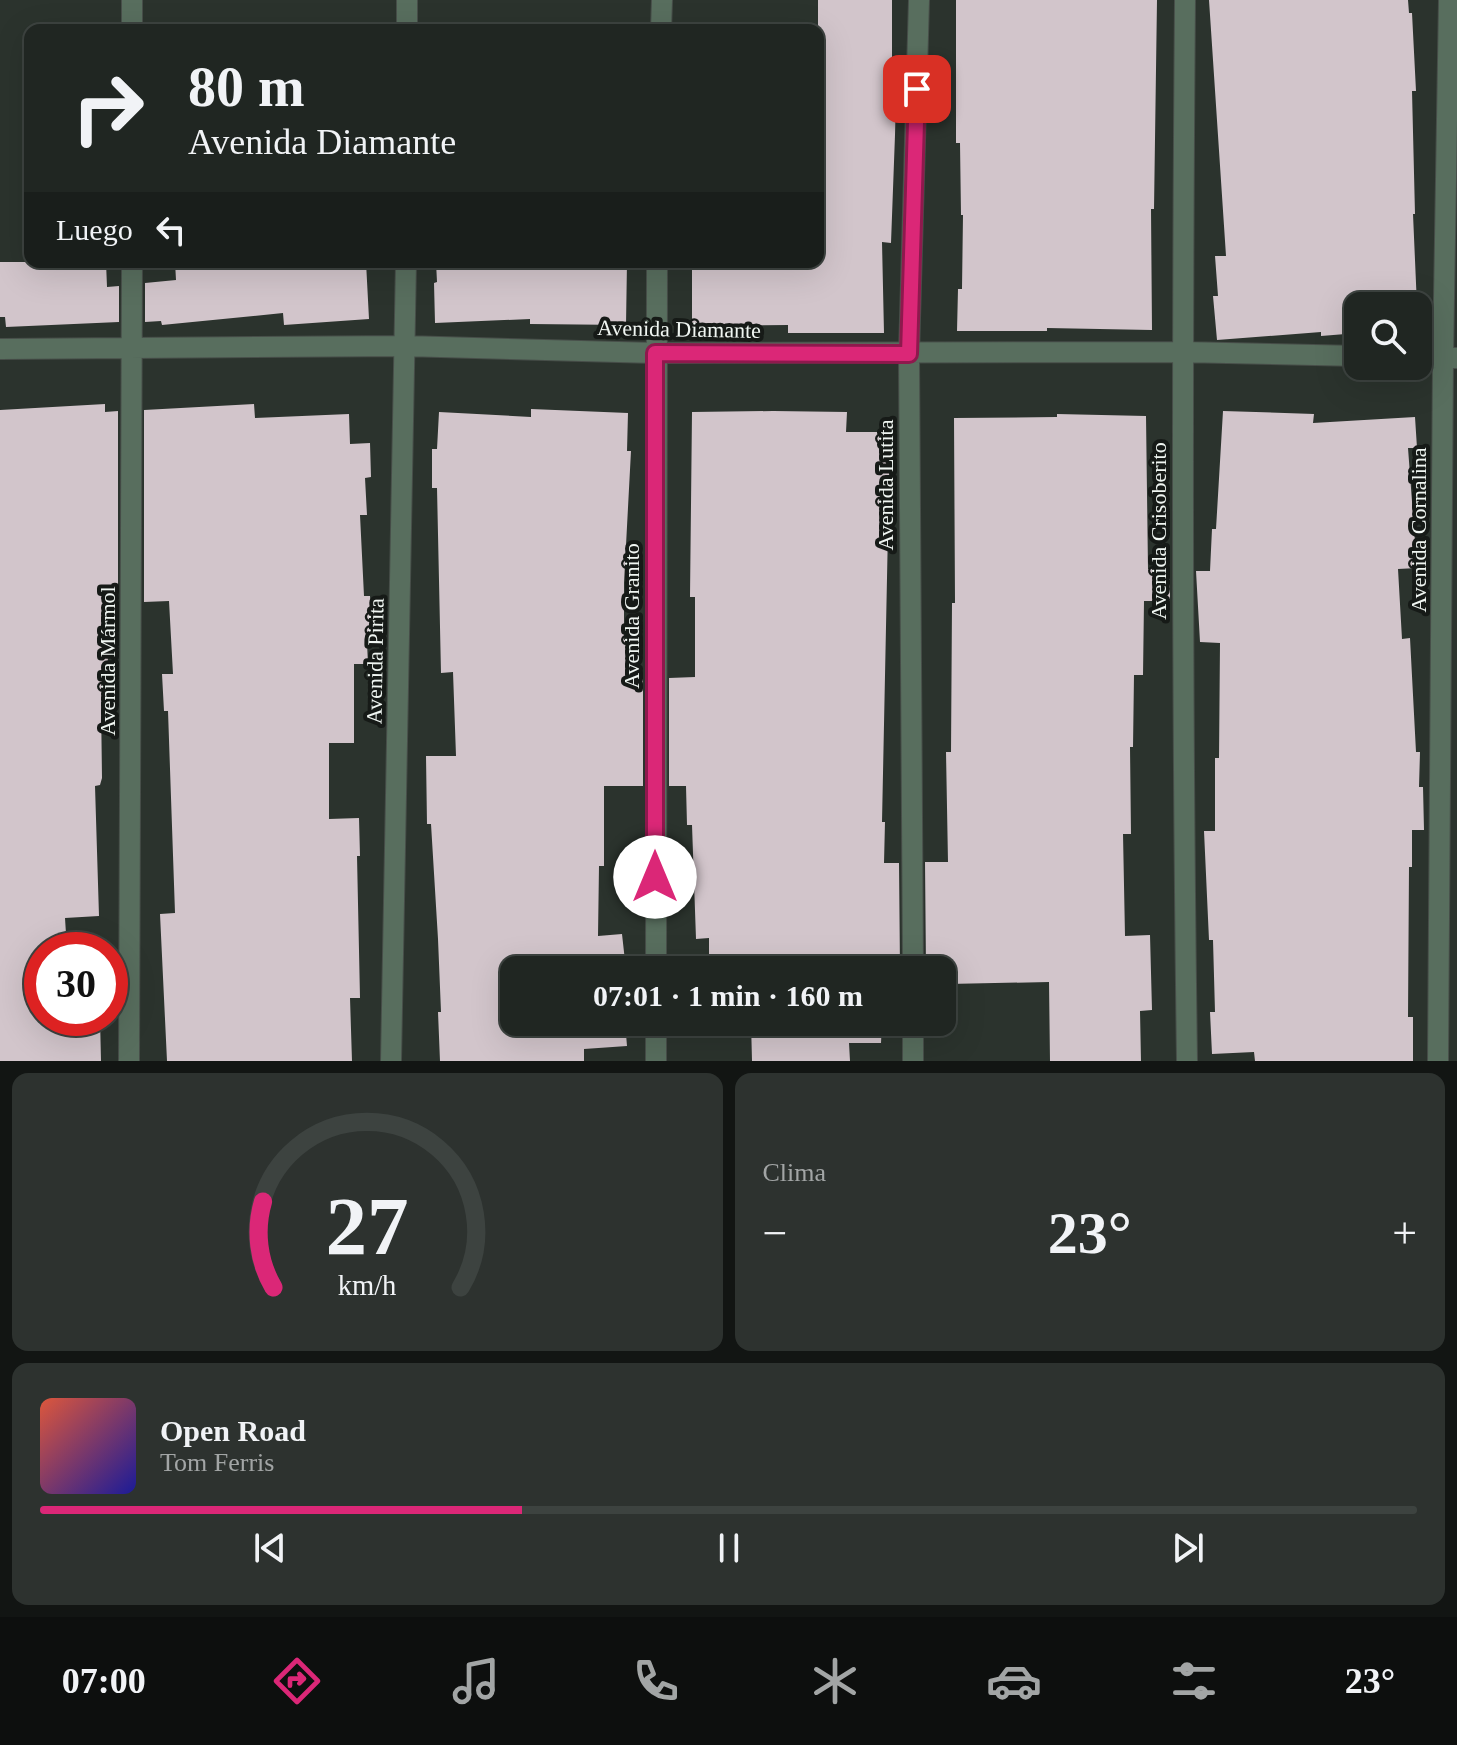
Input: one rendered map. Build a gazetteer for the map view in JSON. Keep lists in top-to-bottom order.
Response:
{
  "streets": {
    "street": [
      "Avenida Diamante",
      "Avenida Lutita",
      "Avenida Cornalina",
      "Avenida Crisoberito",
      "Avenida Granito",
      "Avenida Mármol",
      "Avenida Pirita"
    ]
  },
  "crossings": [
    ["Avenida Diamante", "Avenida Lutita"],
    ["Avenida Diamante", "Avenida Crisoberito"],
    ["Avenida Diamante", "Avenida Granito"],
    ["Avenida Diamante", "Avenida Mármol"],
    ["Avenida Diamante", "Avenida Pirita"]
  ],
  "page": {
    "turn": ["80 m", "Avenida Diamante"],
    "then": "Luego",
    "limit": "30",
    "trip": "07:01 · 1 min · 160 m",
    "tile": "Clima",
    "heat": ["−", "23°", "+"],
    "song": ["Open Road", "Tom Ferris"],
    "tabs": ["07:00", "23°"],
    "gauge": ["27", "km/h"]
  }
}
